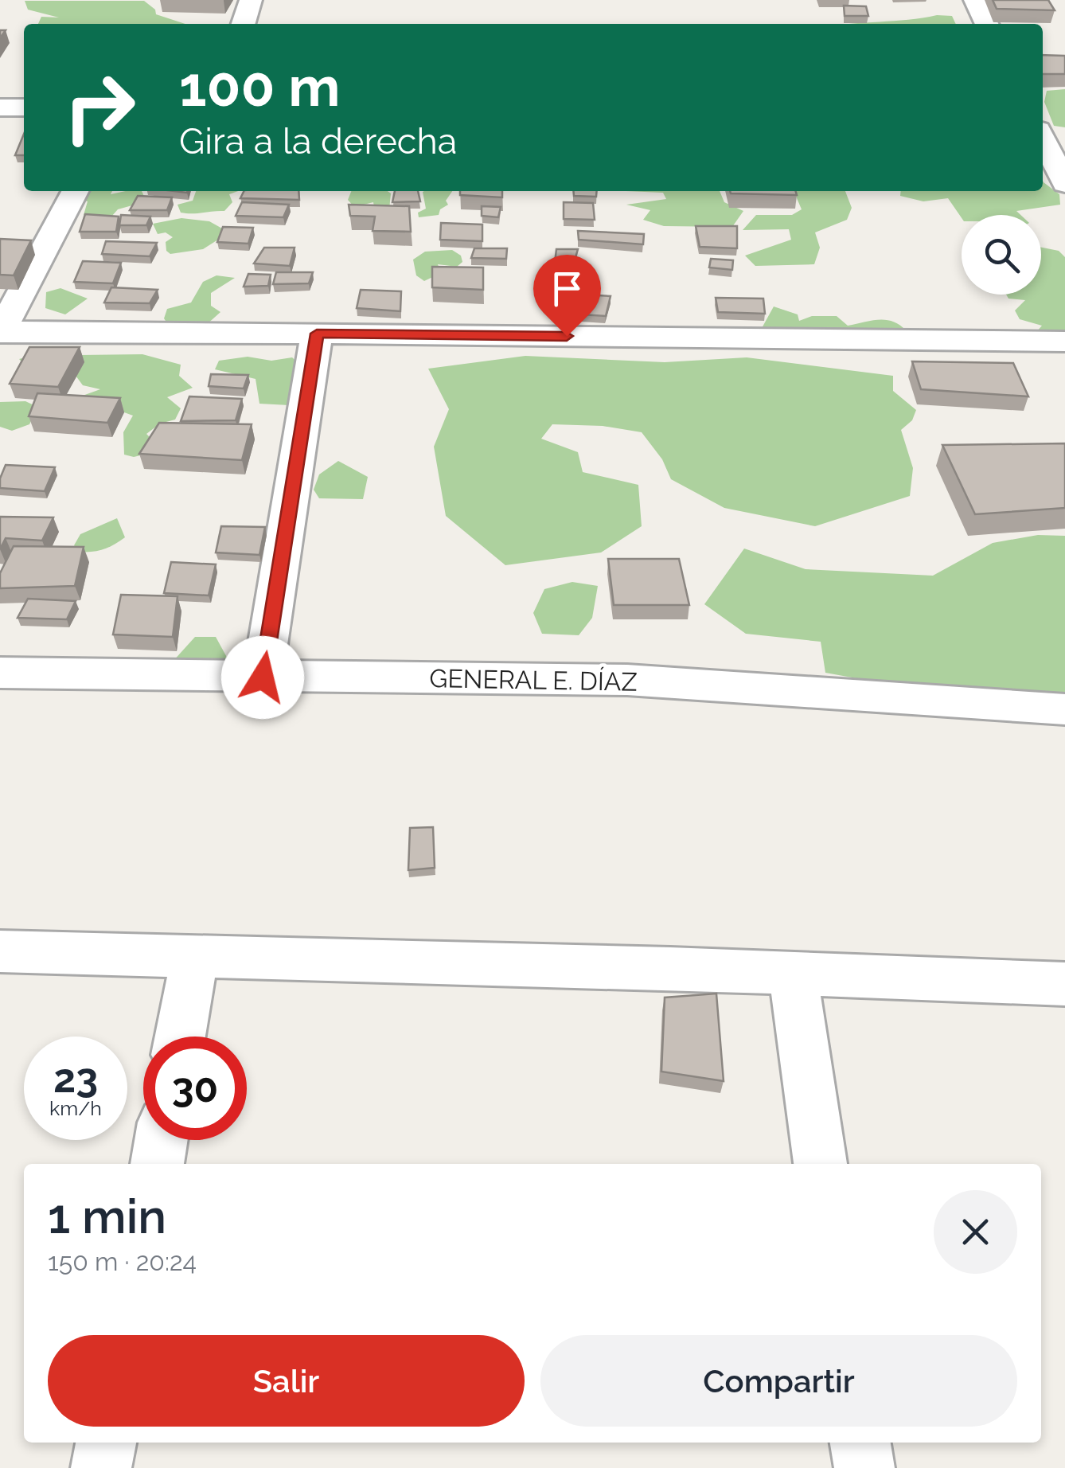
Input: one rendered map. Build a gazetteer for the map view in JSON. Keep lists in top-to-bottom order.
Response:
{
  "streets": {
    "street": ["GENERAL E. DÍAZ"]
  },
  "page": {
    "turn": ["100 m", "Gira a la derecha"],
    "speed": "23 km/h",
    "limit": "30",
    "heading": ["1 min", "150 m · 20:24"],
    "buttons": ["Salir", "Compartir"]
  }
}
